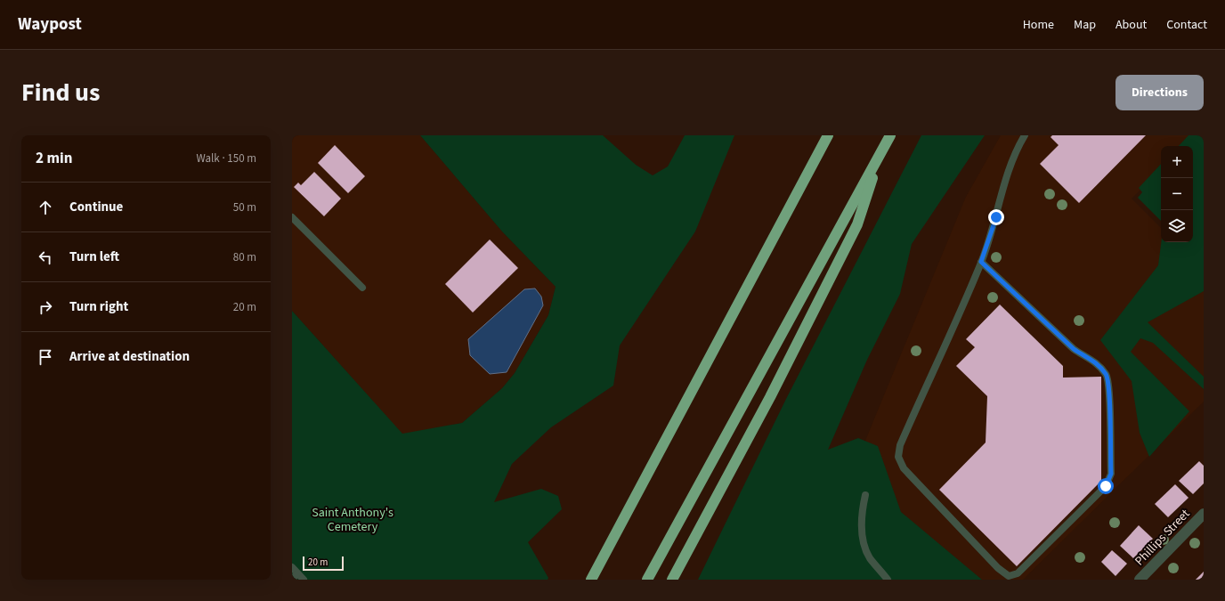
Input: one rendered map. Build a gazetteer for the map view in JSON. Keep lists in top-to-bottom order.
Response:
{
  "streets": {
    "street": ["Phillips Street"]
  },
  "parks": ["Saint Anthony's Cemetery"],
  "scale_bar": "20 m",
  "page": {
    "header": "Waypost",
    "nav": [
      "Home",
      "Map",
      "About",
      "Contact"
    ],
    "title": "Find us",
    "buttons": "Directions",
    "heading": ["2 min", "Walk · 150 m"],
    "map_buttons": ["+", "−"],
    "list": [
      ["Continue", "50 m"],
      ["Turn left", "80 m"],
      ["Turn right", "20 m"],
      "Arrive at destination"
    ],
    "scale": "20 m"
  }
}
